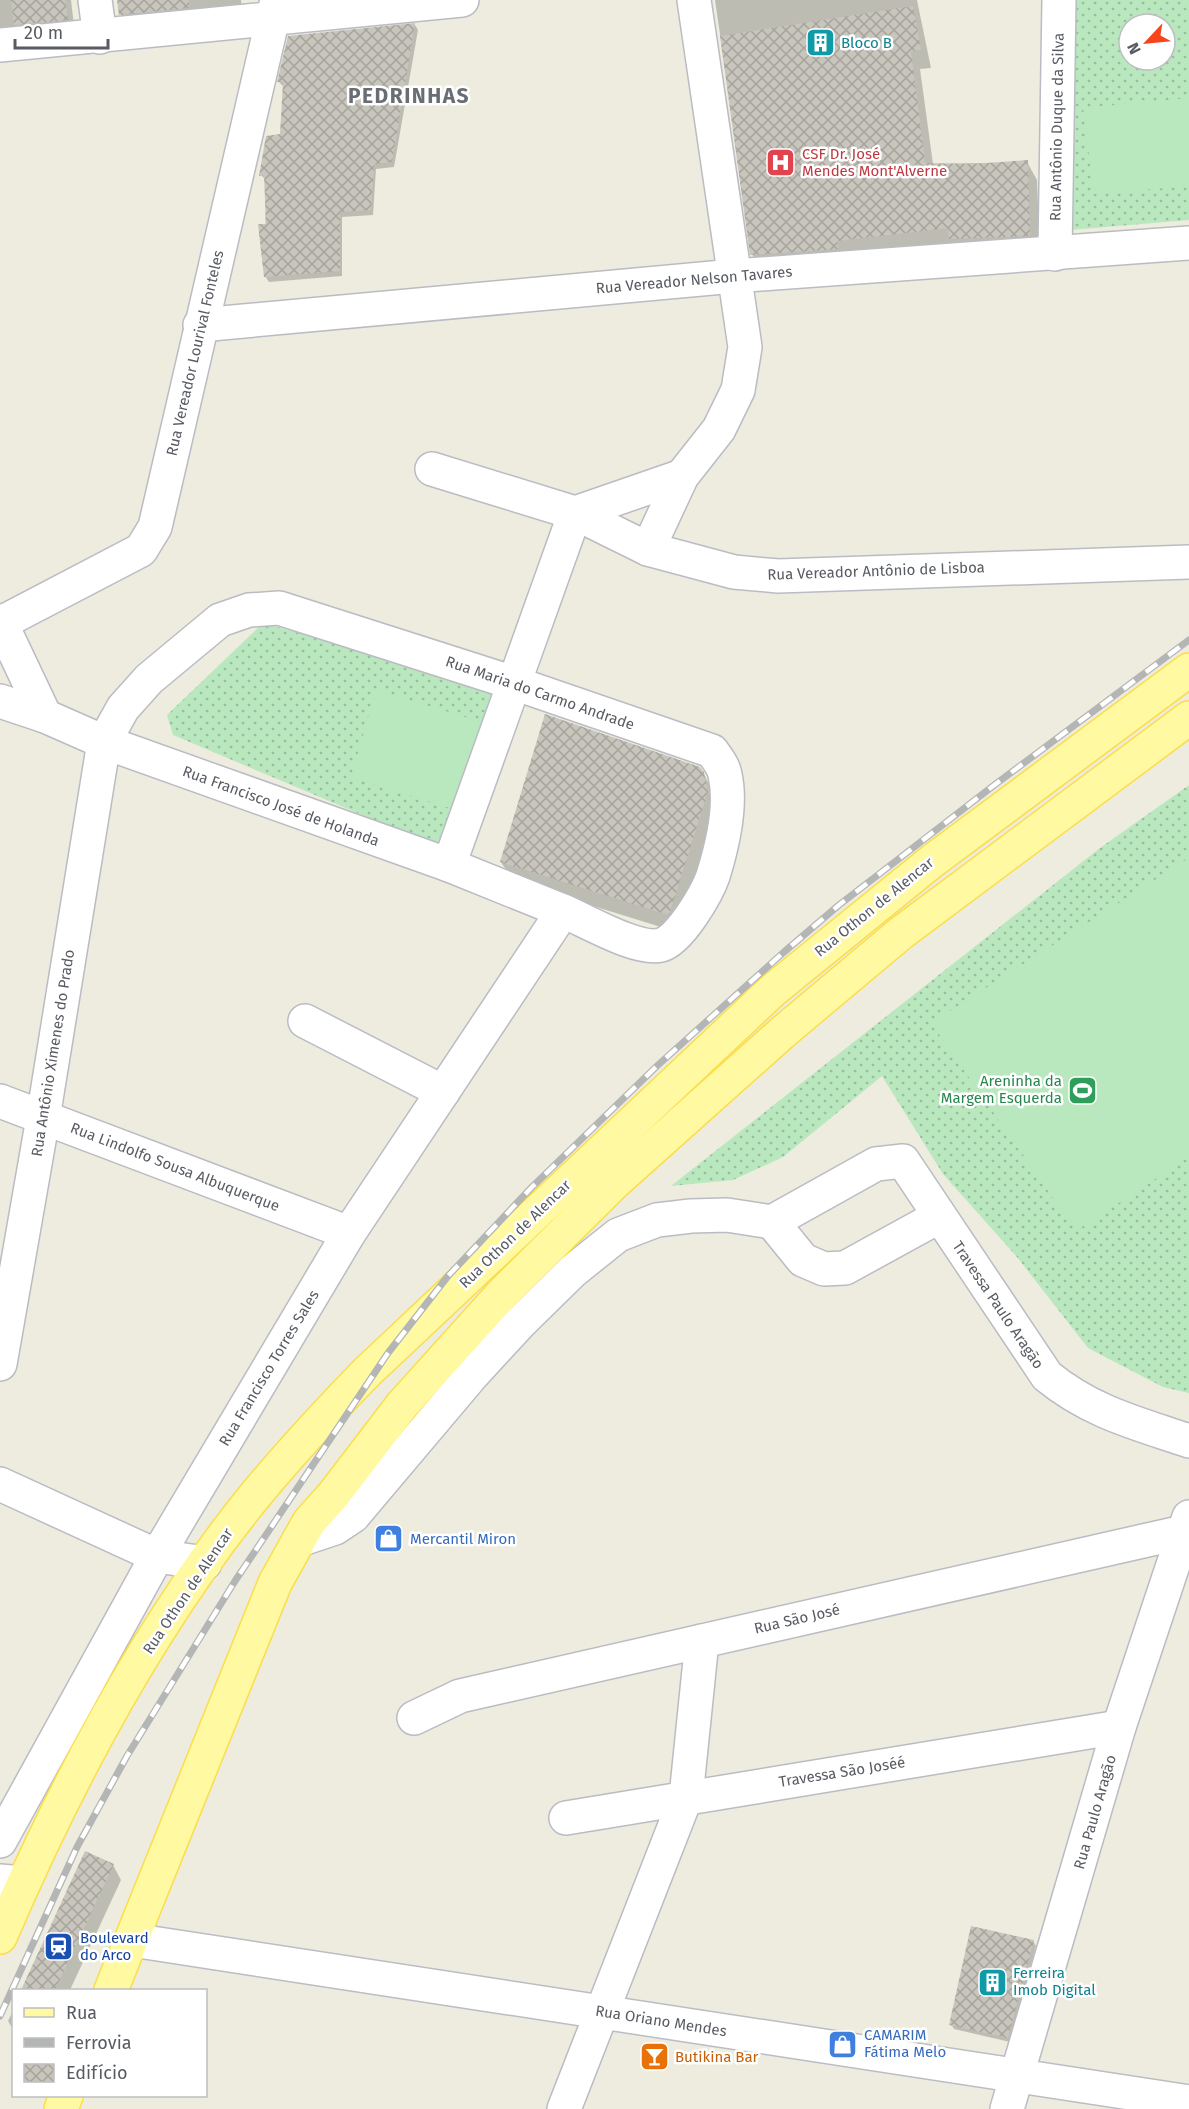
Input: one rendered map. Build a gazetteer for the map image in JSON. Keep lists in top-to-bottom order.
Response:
{
  "streets": {
    "main road": ["Rua Othon de Alencar"],
    "street": [
      "Rua Antônio Duque da Silva",
      "Rua Vereador Nelson Tavares",
      "Rua Vereador Lourival Fonteles",
      "Rua Vereador Antônio de Lisboa",
      "Rua Maria do Carmo Andrade",
      "Rua Francisco José de Holanda",
      "Rua Antônio Ximenes do Prado",
      "Rua Lindolfo Sousa Albuquerque",
      "Travessa Paulo Aragão",
      "Rua Francisco Torres Sales",
      "Rua São José",
      "Travessa São Joséé",
      "Rua Paulo Aragão",
      "Rua Oriano Mendes"
    ]
  },
  "crossings": [
    ["Rua Antônio Duque da Silva", "Rua Vereador Nelson Tavares"],
    ["Rua Vereador Nelson Tavares", "Rua Vereador Lourival Fonteles"],
    ["Rua Maria do Carmo Andrade", "Rua Francisco José de Holanda"],
    ["Rua Maria do Carmo Andrade", "Rua Antônio Ximenes do Prado"],
    ["Rua Maria do Carmo Andrade", "Rua Francisco Torres Sales"],
    ["Rua Francisco José de Holanda", "Rua Antônio Ximenes do Prado"],
    ["Rua Francisco José de Holanda", "Rua Francisco Torres Sales"],
    ["Rua Antônio Ximenes do Prado", "Rua Lindolfo Sousa Albuquerque"],
    ["Rua Lindolfo Sousa Albuquerque", "Rua Francisco Torres Sales"],
    ["Rua São José", "Rua Paulo Aragão"],
    ["Travessa São Joséé", "Rua Paulo Aragão"],
    ["Rua Paulo Aragão", "Rua Oriano Mendes"]
  ],
  "districts": ["PEDRINHAS"],
  "places": {
    "building": ["Bloco B", "Ferreira Imob Digital"],
    "hospital": ["CSF Dr. José Mendes Mont'Alverne"],
    "sports": ["Areninha da Margem Esquerda"],
    "shop": ["Mercantil Miron", "CAMARIM Fátima Melo"],
    "station": ["Boulevard do Arco"],
    "bar": ["Butikina Bar"]
  },
  "legend": ["Rua", "Ferrovia", "Edifício"],
  "scale_bar": "20 m",
  "north": "bottom left"
}
